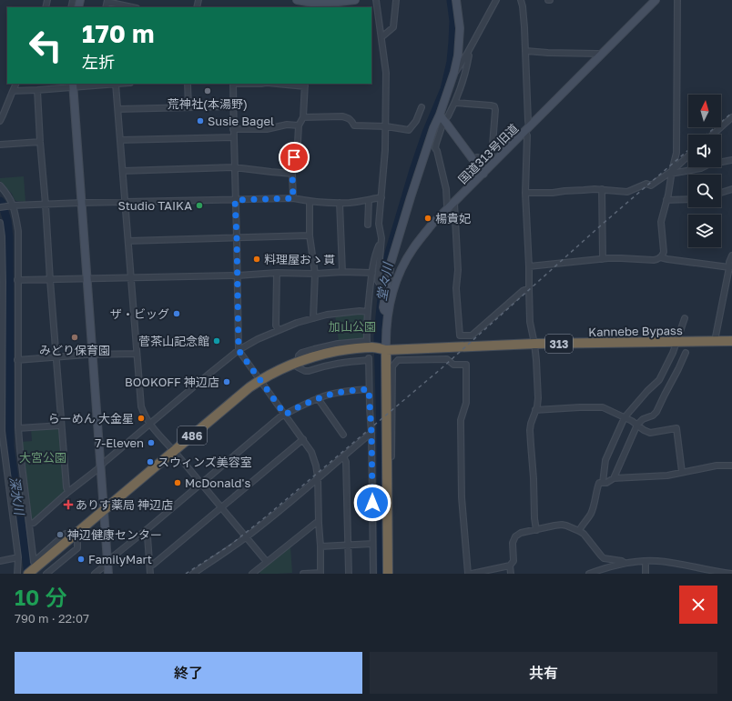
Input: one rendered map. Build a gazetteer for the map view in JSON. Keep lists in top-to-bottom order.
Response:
{
  "streets": {
    "highway": ["Kannebe Bypass", "313", "486"],
    "street": ["国道313号旧道"]
  },
  "crossings": [
    ["国道313号旧道", "Kannebe Bypass"],
    ["国道313号旧道", "486"],
    ["Kannebe Bypass", "486"]
  ],
  "water": ["堂々川", "深水川"],
  "parks": ["加山公園", "大宮公園"],
  "places": {
    "other": [
      "荒神社(本湯野)",
      "Susie Bagel",
      "Studio TAIKA",
      "楊貴妃",
      "料理屋おゝ貫",
      "ザ・ビッグ",
      "みどり保育園",
      "菅茶山記念館",
      "BOOKOFF 神辺店",
      "らーめん 大金星",
      "7-Eleven",
      "スウィンズ美容室",
      "McDonald's",
      "神辺健康センター",
      "FamilyMart"
    ],
    "health": ["ありす薬局 神辺店"]
  },
  "north": "top",
  "page": {
    "turn": ["170 m", "左折"],
    "heading": ["10 分", "790 m · 22:07"],
    "buttons": ["終了", "共有"]
  }
}
